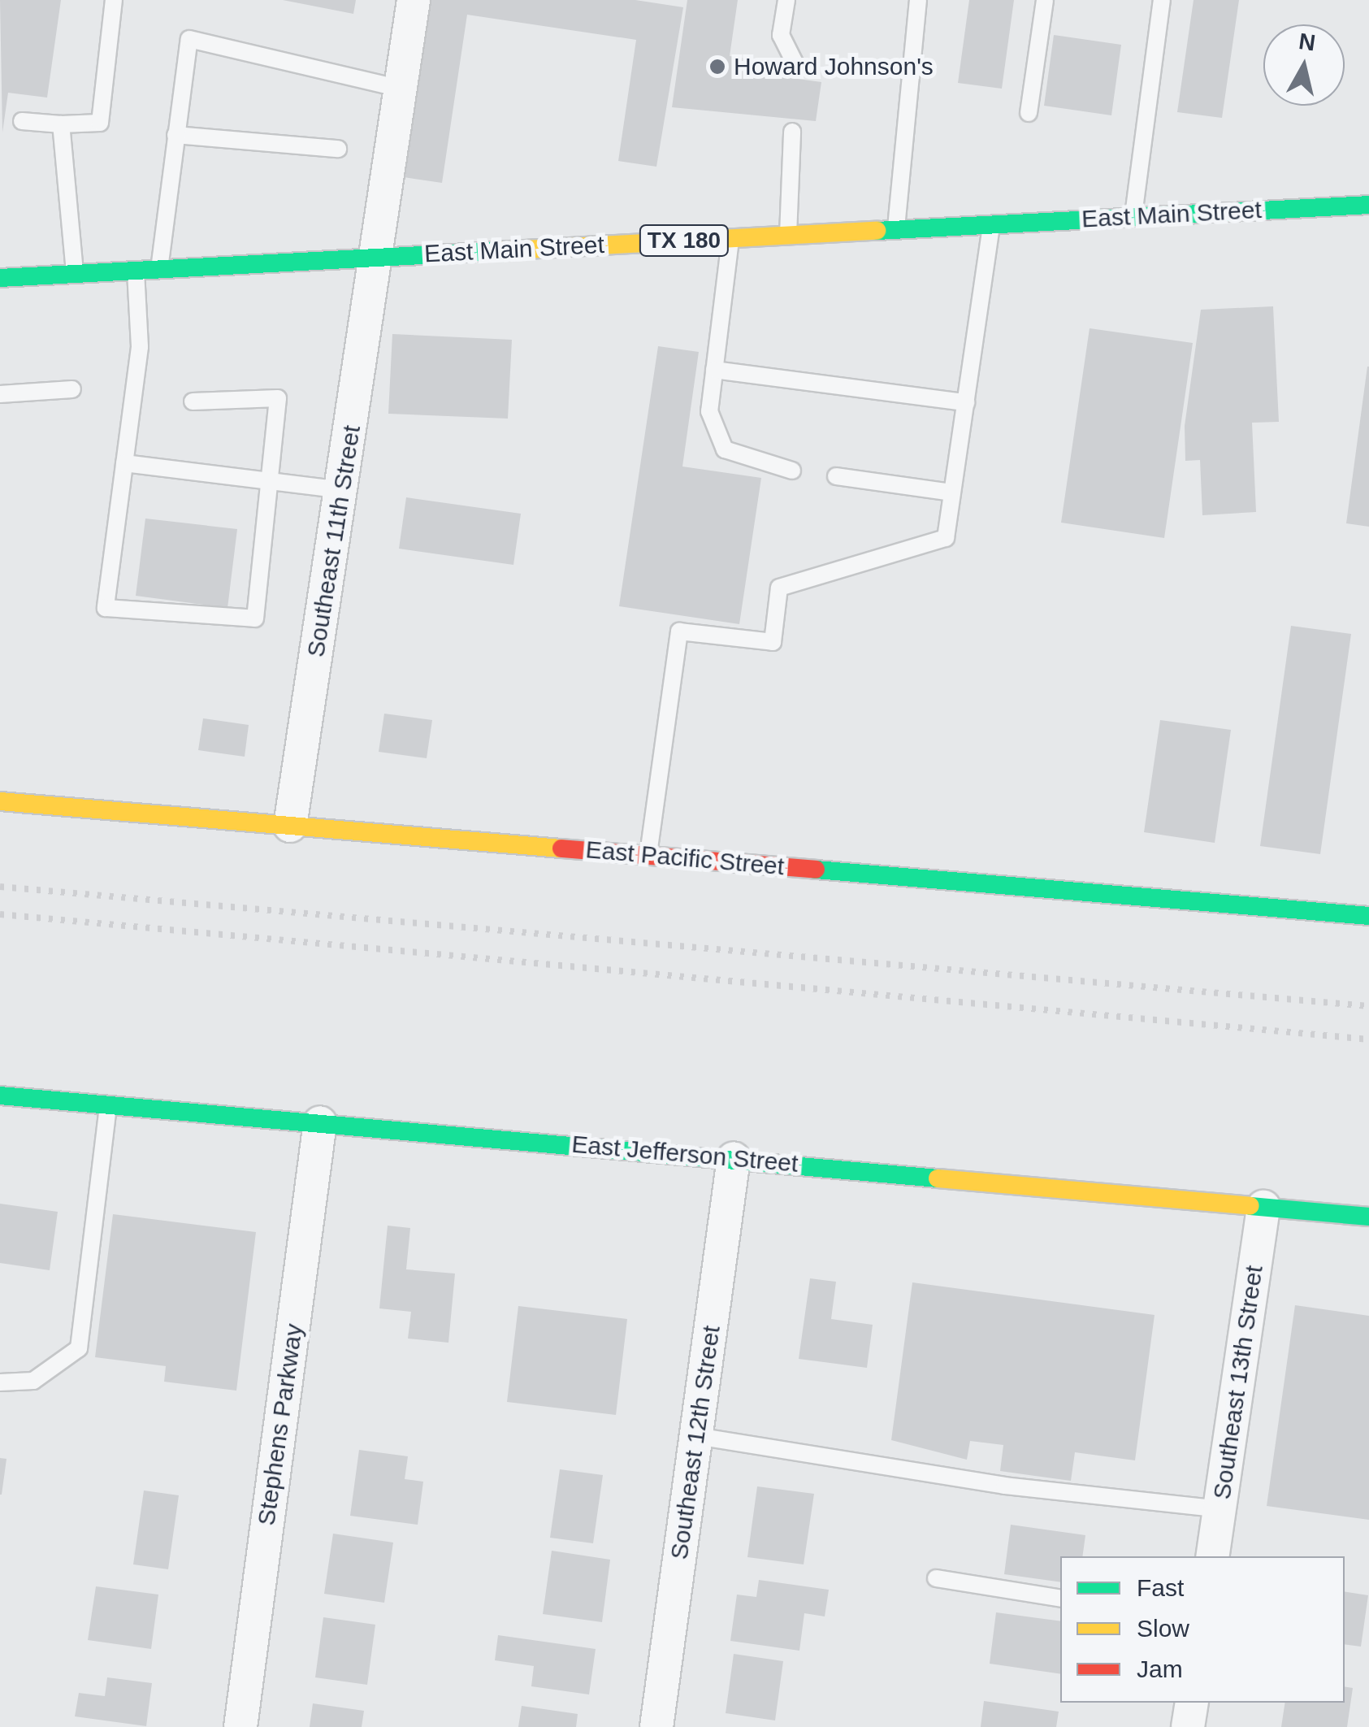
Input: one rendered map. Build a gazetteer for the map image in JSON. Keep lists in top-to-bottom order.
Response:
{
  "streets": {
    "main road": [
      "East Main Street",
      "TX 180",
      "East Pacific Street",
      "East Jefferson Street"
    ],
    "street": [
      "Southeast 11th Street",
      "Southeast 13th Street",
      "Stephens Parkway",
      "Southeast 12th Street"
    ]
  },
  "crossings": [
    ["East Main Street", "Southeast 11th Street"],
    ["Southeast 11th Street", "East Pacific Street"],
    ["East Jefferson Street", "Southeast 13th Street"],
    ["East Jefferson Street", "Stephens Parkway"],
    ["East Jefferson Street", "Southeast 12th Street"]
  ],
  "places": ["Howard Johnson's"],
  "legend": ["Fast", "Slow", "Jam"],
  "north": "top"
}
